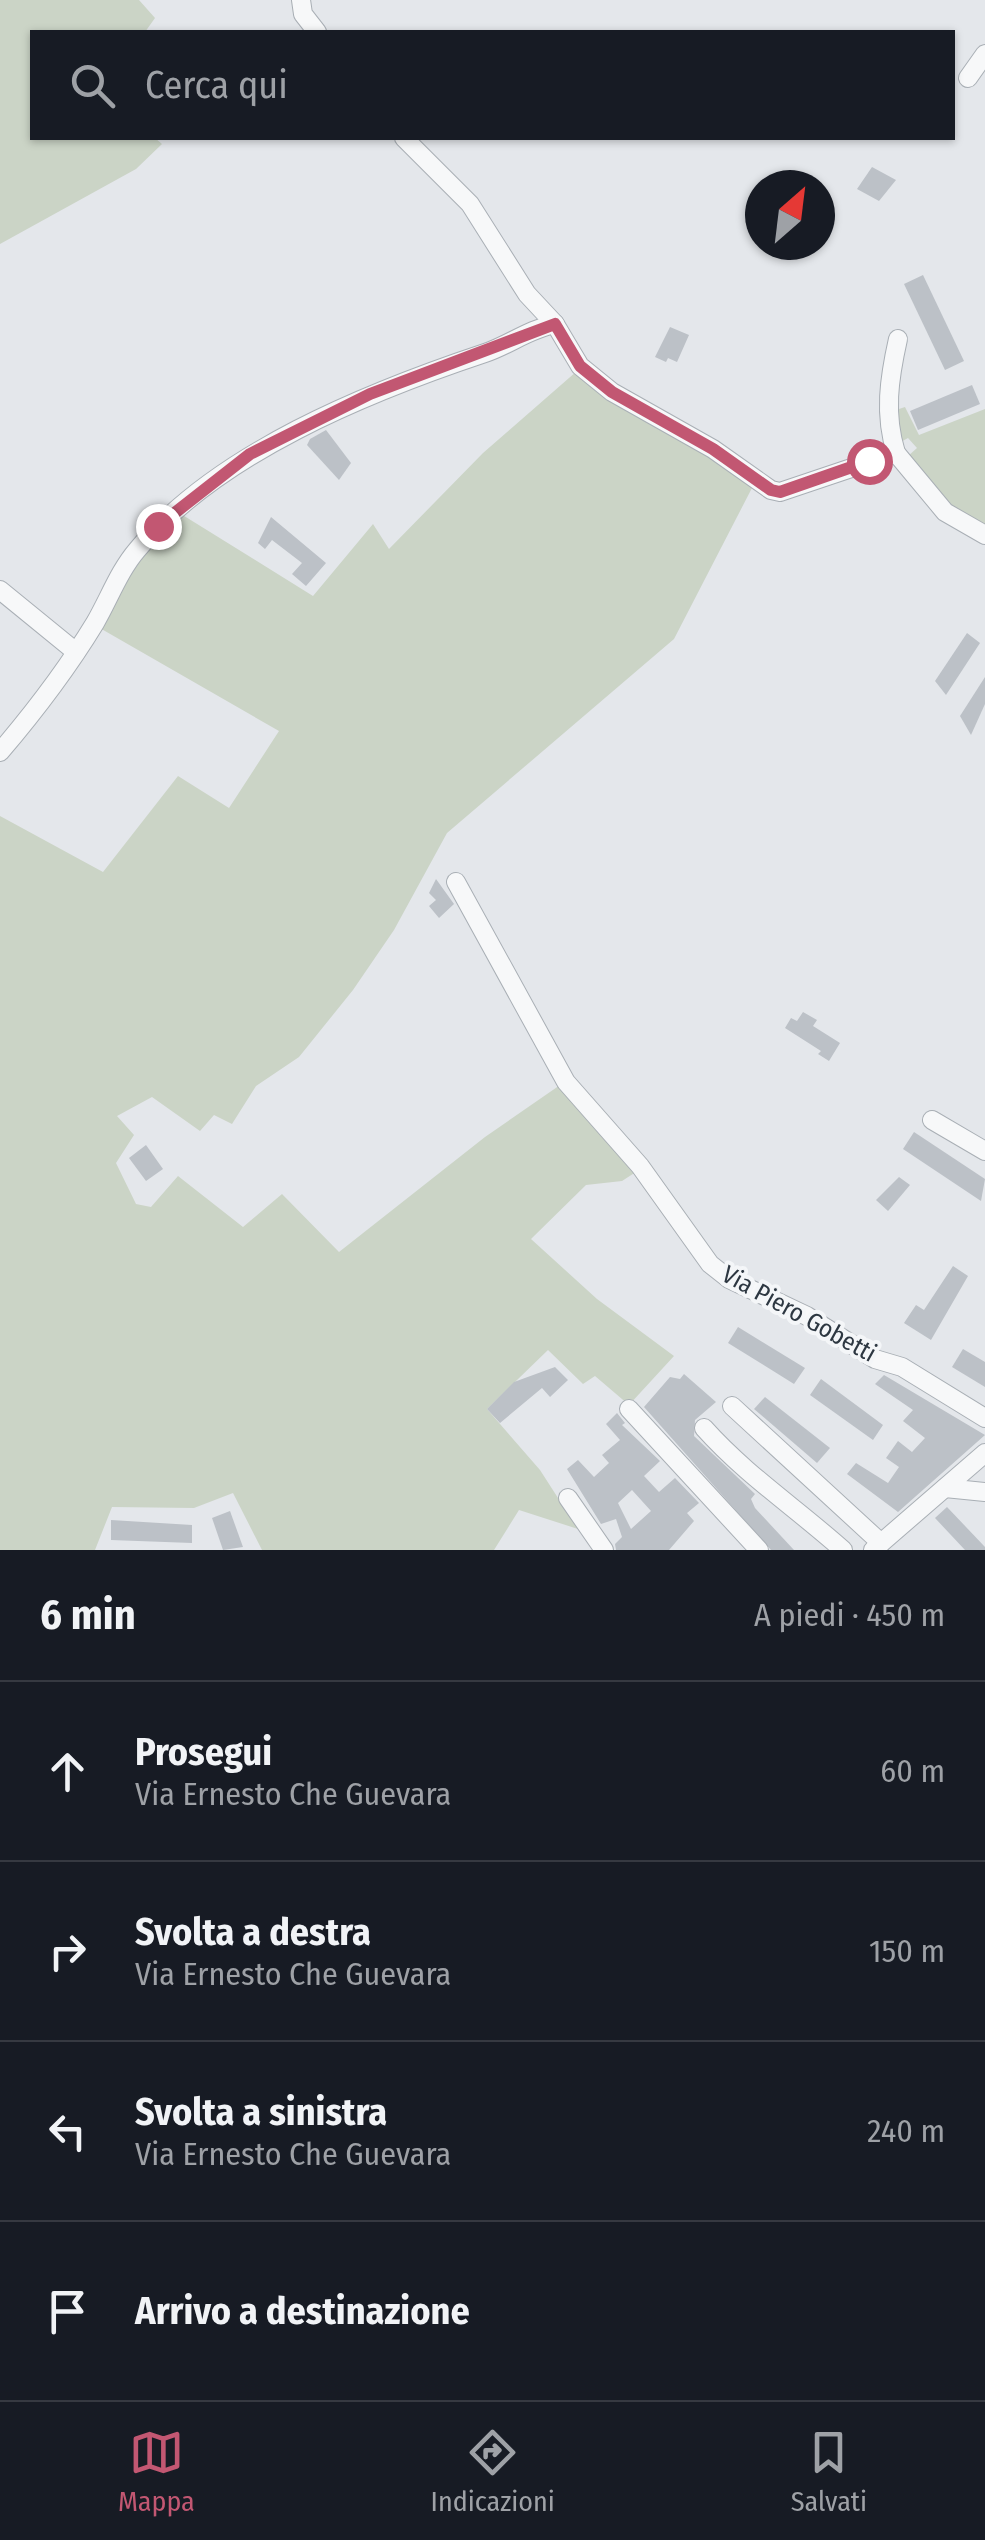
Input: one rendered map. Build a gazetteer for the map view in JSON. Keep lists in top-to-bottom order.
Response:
{
  "streets": {
    "street": ["Via Piero Gobetti"]
  },
  "north": "top right",
  "page": {
    "search": "Cerca qui",
    "heading": ["6 min", "A piedi · 450 m"],
    "list": [
      ["Prosegui", "Via Ernesto Che Guevara", "60 m"],
      ["Svolta a destra", "Via Ernesto Che Guevara", "150 m"],
      ["Svolta a sinistra", "Via Ernesto Che Guevara", "240 m"],
      "Arrivo a destinazione"
    ],
    "nav": ["Mappa", "Indicazioni", "Salvati"]
  }
}
